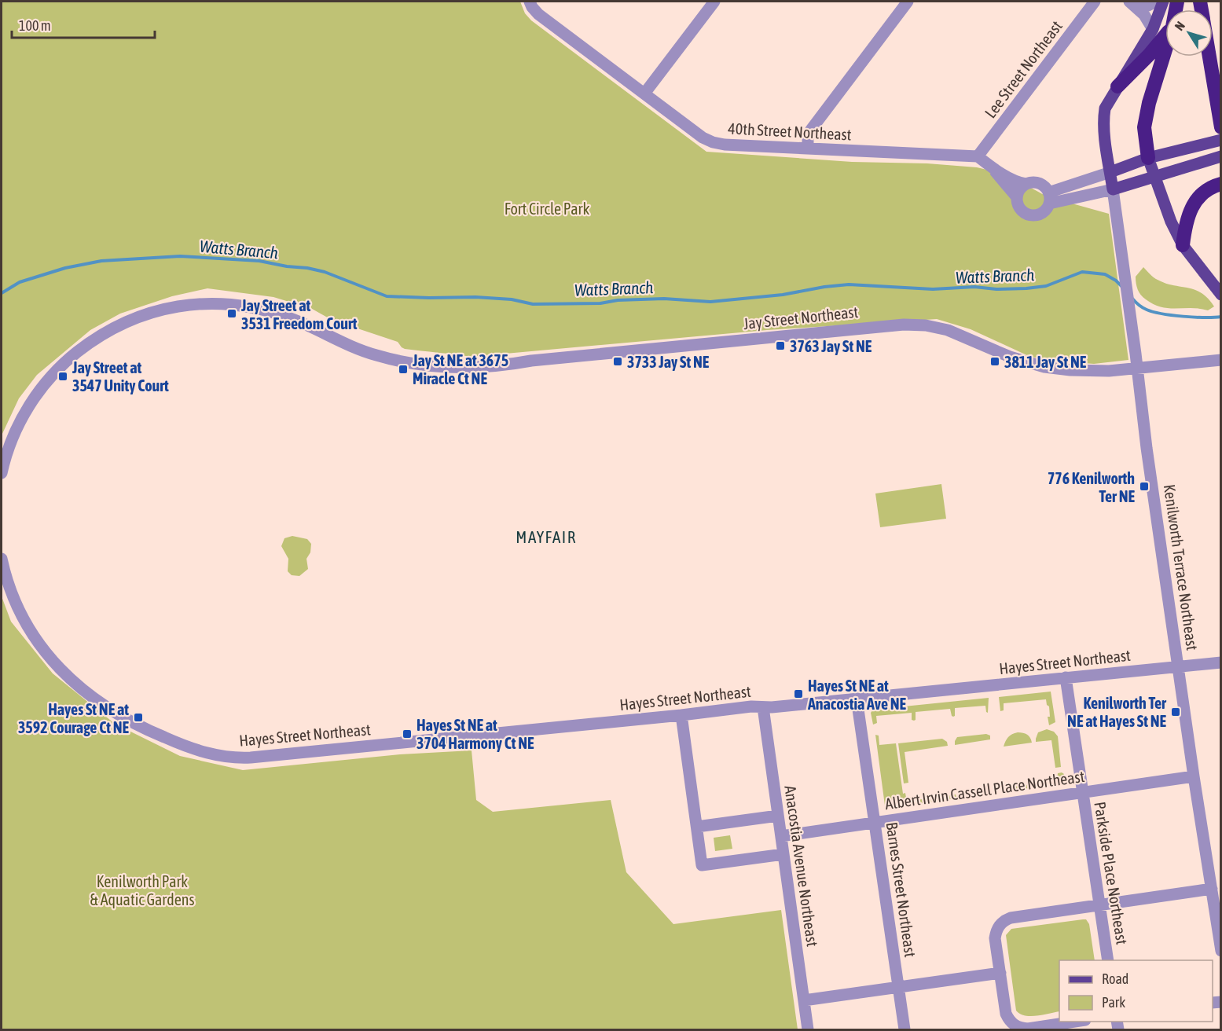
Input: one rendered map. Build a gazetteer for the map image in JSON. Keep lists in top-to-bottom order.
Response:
{
  "streets": {
    "street": [
      "Lee Street Northeast",
      "40th Street Northeast",
      "Jay Street Northeast",
      "Kenilworth Terrace Northeast",
      "Hayes Street Northeast",
      "Albert Irvin Cassell Place Northeast",
      "Anacostia Avenue Northeast",
      "Parkside Place Northeast",
      "Barnes Street Northeast"
    ]
  },
  "crossings": [
    ["Lee Street Northeast", "40th Street Northeast"],
    ["Jay Street Northeast", "Kenilworth Terrace Northeast"],
    ["Kenilworth Terrace Northeast", "Hayes Street Northeast"],
    ["Kenilworth Terrace Northeast", "Albert Irvin Cassell Place Northeast"],
    ["Hayes Street Northeast", "Anacostia Avenue Northeast"],
    ["Hayes Street Northeast", "Parkside Place Northeast"],
    ["Hayes Street Northeast", "Barnes Street Northeast"],
    ["Albert Irvin Cassell Place Northeast", "Anacostia Avenue Northeast"],
    ["Albert Irvin Cassell Place Northeast", "Parkside Place Northeast"],
    ["Albert Irvin Cassell Place Northeast", "Barnes Street Northeast"]
  ],
  "districts": ["MAYFAIR"],
  "water": ["Watts Branch"],
  "parks": ["Fort Circle Park", "Kenilworth Park & Aquatic Gardens"],
  "places": {
    "transit": [
      "Jay Street at 3531 Freedom Court",
      "3763 Jay St NE",
      "3733 Jay St NE",
      "3811 Jay St NE",
      "Jay St NE at 3675 Miracle Ct NE",
      "Jay Street at 3547 Unity Court",
      "776 Kenilworth Ter NE",
      "Hayes St NE at Anacostia Ave NE",
      "Kenilworth Ter NE at Hayes St NE",
      "Hayes St NE at 3592 Courage Ct NE",
      "Hayes St NE at 3704 Harmony Ct NE"
    ]
  },
  "legend": ["Road", "Park"],
  "scale_bar": "100 m",
  "north": "top left"
}
